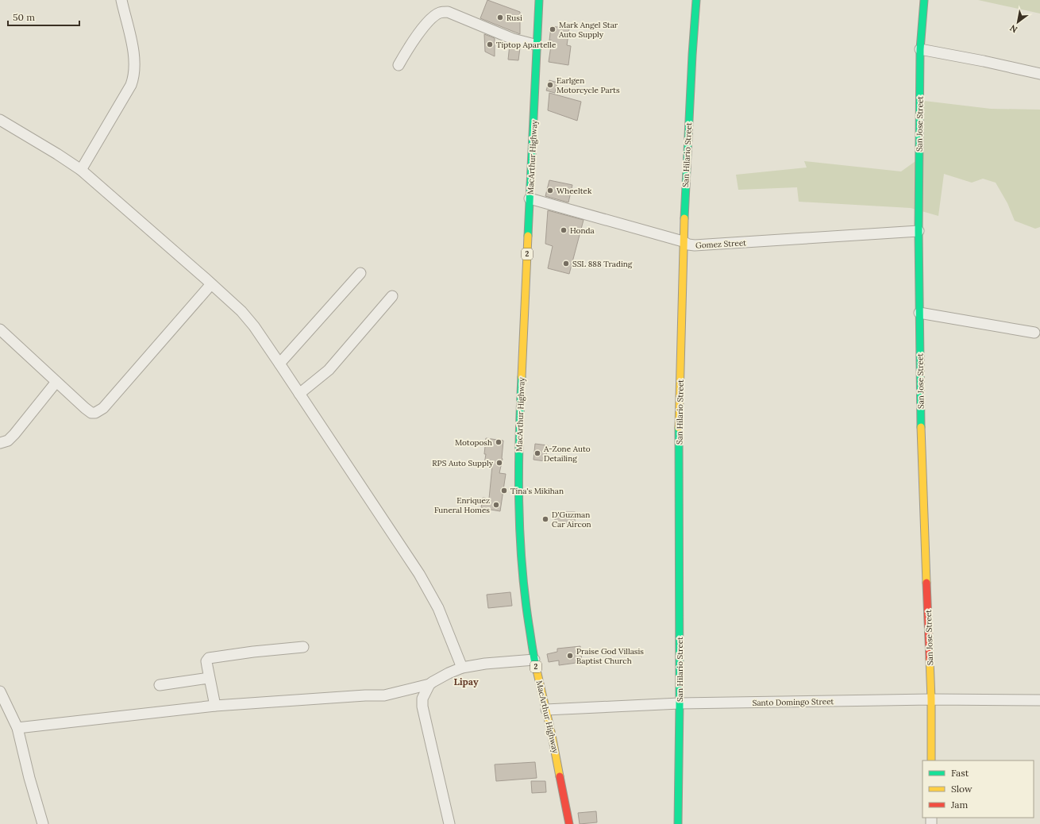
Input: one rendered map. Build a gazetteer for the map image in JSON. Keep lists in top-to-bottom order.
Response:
{
  "streets": {
    "main road": [
      "San Jose Street",
      "San Hilario Street",
      "MacArthur Highway",
      "2"
    ],
    "street": ["Gomez Street", "Santo Domingo Street"]
  },
  "crossings": [
    ["San Jose Street", "Gomez Street"],
    ["San Jose Street", "Santo Domingo Street"],
    ["San Hilario Street", "Gomez Street"],
    ["San Hilario Street", "Santo Domingo Street"],
    ["MacArthur Highway", "Gomez Street"],
    ["MacArthur Highway", "Santo Domingo Street"]
  ],
  "districts": ["Lipay"],
  "places": [
    "Rusi",
    "Mark Angel Star Auto Supply",
    "Tiptop Apartelle",
    "Earlgen Motorcycle Parts",
    "Wheeltek",
    "Honda",
    "SSL 888 Trading",
    "Motoposh",
    "A-Zone Auto Detailing",
    "RPS Auto Supply",
    "Tina's Mikihan",
    "Enriquez Funeral Homes",
    "D'Guzman Car Aircon",
    "Praise God Villasis Baptist Church"
  ],
  "legend": ["Fast", "Slow", "Jam"],
  "scale_bar": "50 m",
  "north": "bottom left"
}
